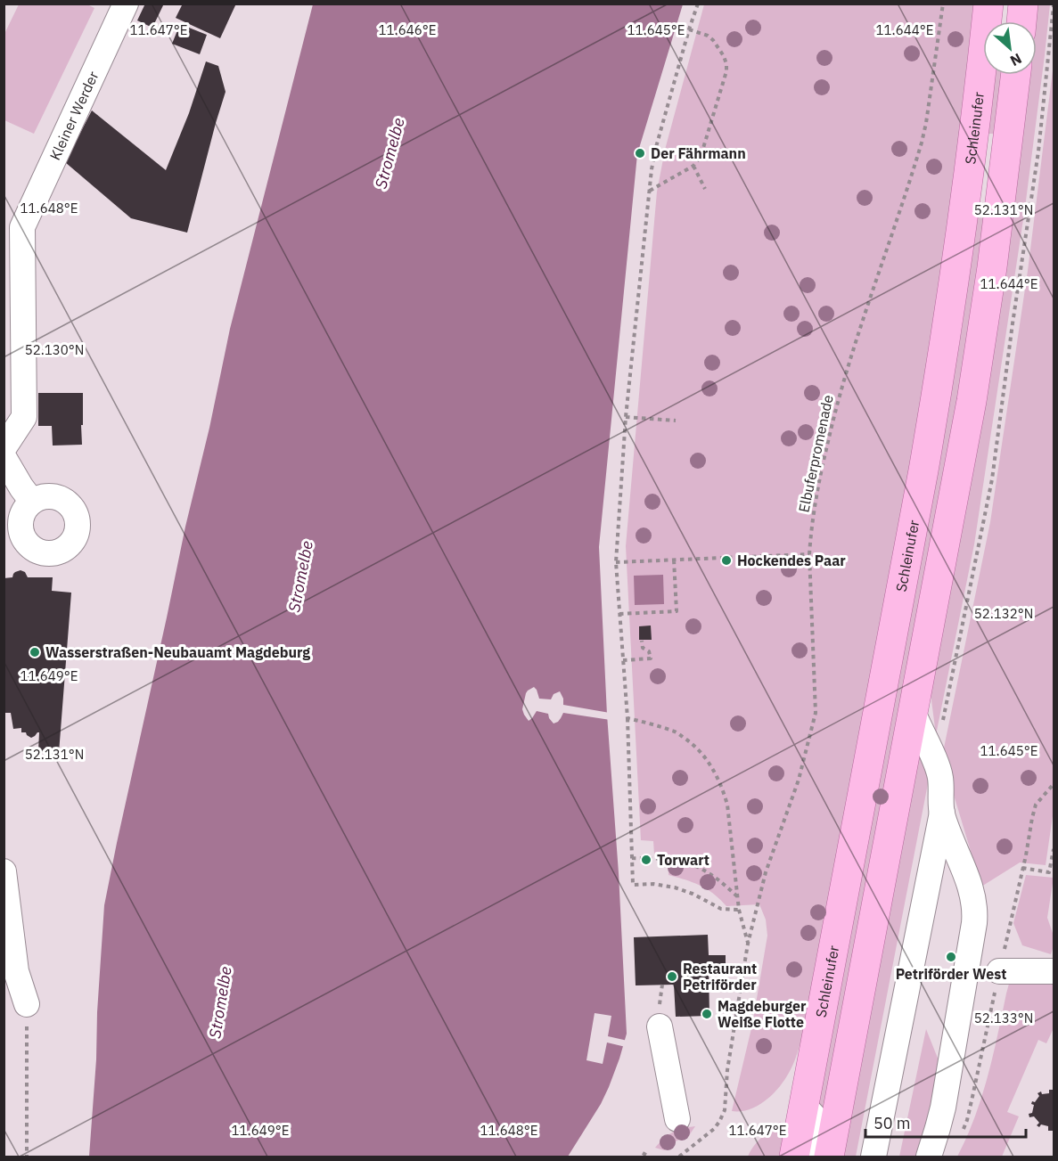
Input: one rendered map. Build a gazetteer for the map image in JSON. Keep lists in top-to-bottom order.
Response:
{
  "streets": {
    "main road": ["Schleinufer"],
    "street": ["Kleiner Werder"],
    "path": ["Elbuferpromenade"]
  },
  "water": ["Stromelbe"],
  "places": [
    "Der Fährmann",
    "Hockendes Paar",
    "Wasserstraßen-Neubauamt Magdeburg",
    "Torwart",
    "Petriförder West",
    "Restaurant Petriförder",
    "Magdeburger Weiße Flotte"
  ],
  "scale_bar": "50 m",
  "north": "bottom right",
  "coordinates": [
    "11.645°E",
    "11.647°E",
    "11.646°E",
    "11.644°E",
    "11.648°E",
    "52.131°N",
    "52.130°N",
    "52.132°N",
    "11.649°E",
    "52.133°N"
  ]
}
